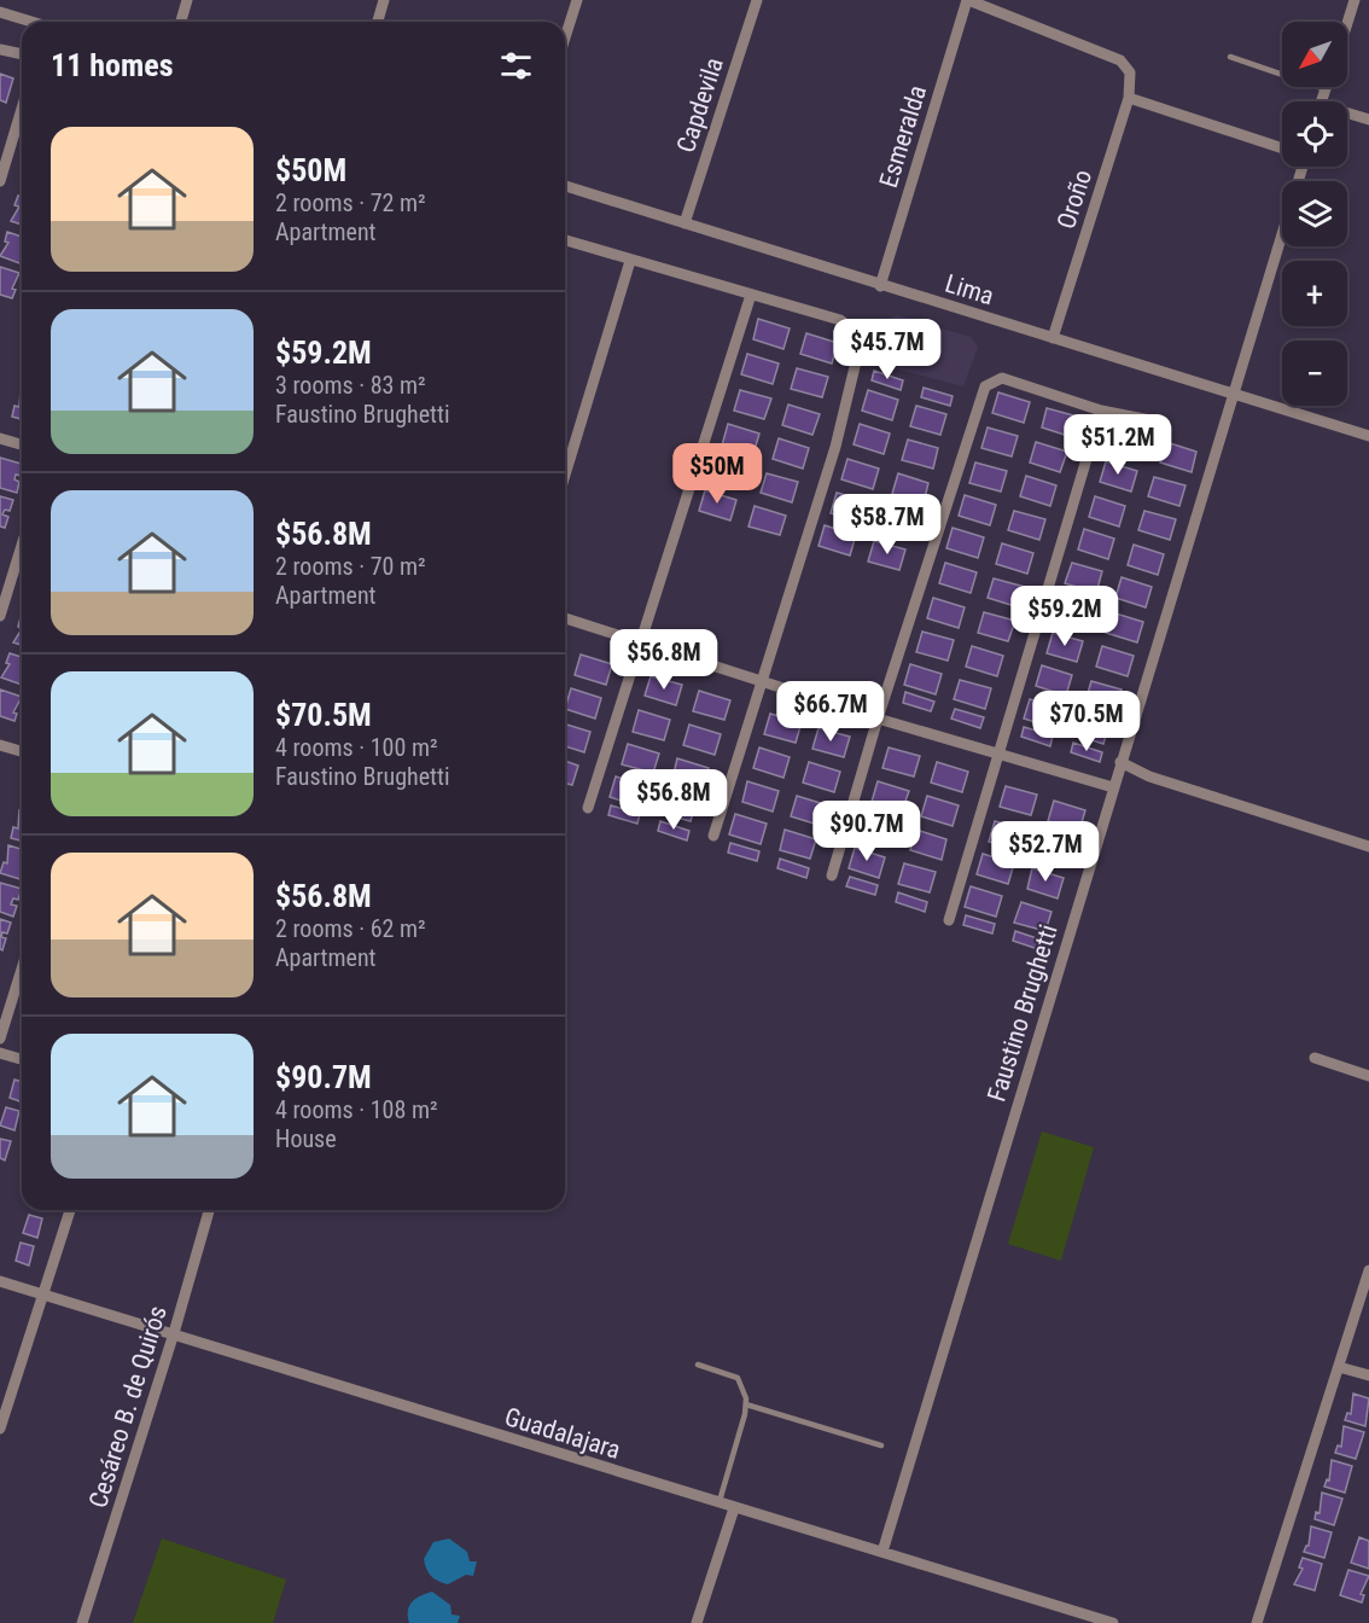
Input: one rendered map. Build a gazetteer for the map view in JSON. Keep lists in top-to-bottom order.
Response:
{
  "streets": {
    "street": [
      "Capdevila",
      "Esmeralda",
      "Oroño",
      "Lima",
      "Faustino Brughetti",
      "Cesáreo B. de Quirós",
      "Guadalajara"
    ]
  },
  "crossings": [
    ["Capdevila", "Lima"],
    ["Esmeralda", "Oroño"],
    ["Esmeralda", "Lima"],
    ["Oroño", "Lima"],
    ["Lima", "Faustino Brughetti"],
    ["Faustino Brughetti", "Guadalajara"],
    ["Cesáreo B. de Quirós", "Guadalajara"]
  ],
  "north": "bottom left",
  "page": {
    "map_buttons": ["+", "−"],
    "heading": "11 homes",
    "list": [
      {
        "name": "$50M",
        "note": "2 rooms · 72 m² · Apartment"
      },
      {
        "name": "$59.2M",
        "note": "3 rooms · 83 m² · Faustino Brughetti"
      },
      {
        "name": "$56.8M",
        "note": "2 rooms · 70 m² · Apartment"
      },
      {
        "name": "$70.5M",
        "note": "4 rooms · 100 m² · Faustino Brughetti"
      },
      {
        "name": "$56.8M",
        "note": "2 rooms · 62 m² · Apartment"
      },
      {
        "name": "$90.7M",
        "note": "4 rooms · 108 m² · House"
      }
    ],
    "price": [
      "$45.7M",
      "$51.2M",
      "$50M",
      "$58.7M",
      "$59.2M",
      "$56.8M",
      "$66.7M",
      "$70.5M",
      "$56.8M",
      "$90.7M",
      "$52.7M"
    ]
  }
}
